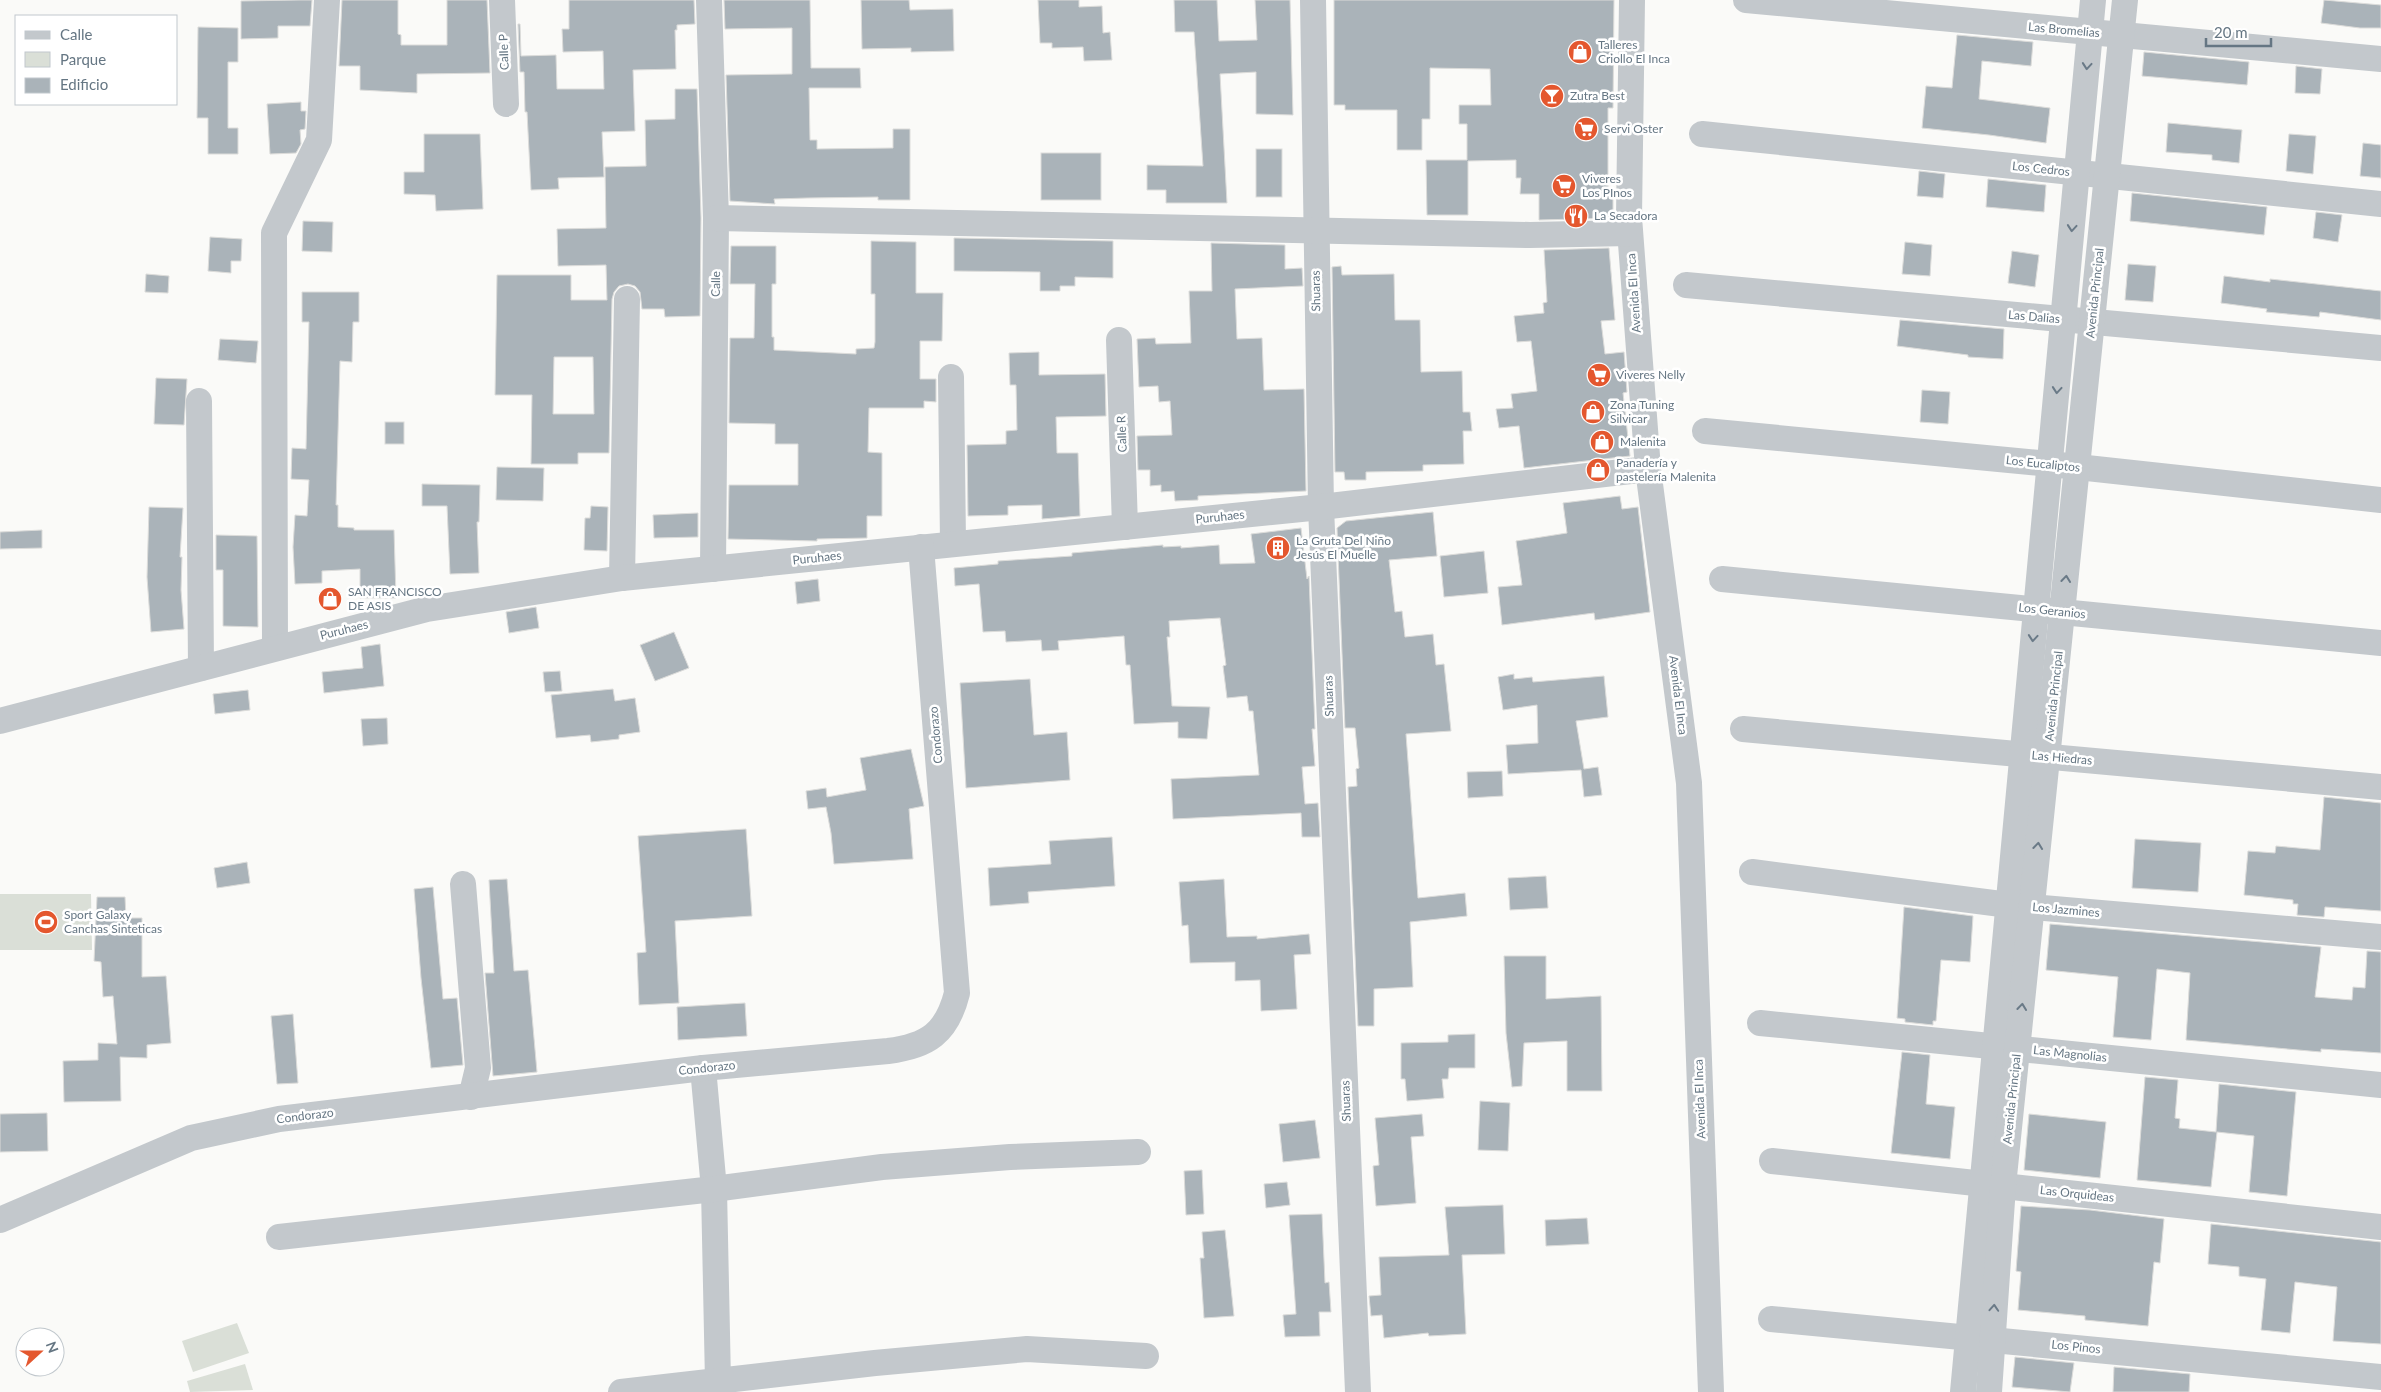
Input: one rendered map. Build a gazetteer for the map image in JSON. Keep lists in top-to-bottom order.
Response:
{
  "streets": {
    "street": [
      "Las Bromelias",
      "Calle P",
      "Los Cedros",
      "Calle",
      "Shuaras",
      "Avenida El Inca",
      "Avenida Principal",
      "Las Dalias",
      "Calle R",
      "Los Eucaliptos",
      "Puruhaes",
      "Los Geranios",
      "Condorazo",
      "Las Hiedras",
      "Los Jazmines",
      "Las Magnolias",
      "Las Orquideas",
      "Los Pinos"
    ]
  },
  "crossings": [
    ["Las Bromelias", "Avenida Principal"],
    ["Los Cedros", "Avenida Principal"],
    ["Calle", "Puruhaes"],
    ["Shuaras", "Puruhaes"],
    ["Avenida El Inca", "Puruhaes"],
    ["Avenida Principal", "Las Dalias"],
    ["Avenida Principal", "Los Eucaliptos"],
    ["Avenida Principal", "Los Geranios"],
    ["Avenida Principal", "Las Hiedras"],
    ["Avenida Principal", "Los Jazmines"],
    ["Avenida Principal", "Las Magnolias"],
    ["Avenida Principal", "Las Orquideas"],
    ["Avenida Principal", "Los Pinos"],
    ["Calle R", "Puruhaes"],
    ["Puruhaes", "Condorazo"]
  ],
  "places": {
    "shop": [
      "Talleres Criollo El Inca",
      "Zona Tuning Silvicar",
      "Malenita",
      "Panadería y pastelería Malenita",
      "SAN FRANCISCO DE ASIS"
    ],
    "bar": ["Zutra Best"],
    "supermarket": ["Servi Oster", "Viveres Los PInos", "Viveres Nelly"],
    "restaurant": ["La Secadora"],
    "building": ["La Gruta Del Niño Jesús El Muelle"],
    "sports": ["Sport Galaxy Canchas Sinteticas"]
  },
  "legend": ["Calle", "Parque", "Edificio"],
  "scale_bar": "20 m",
  "north": "right"
}
